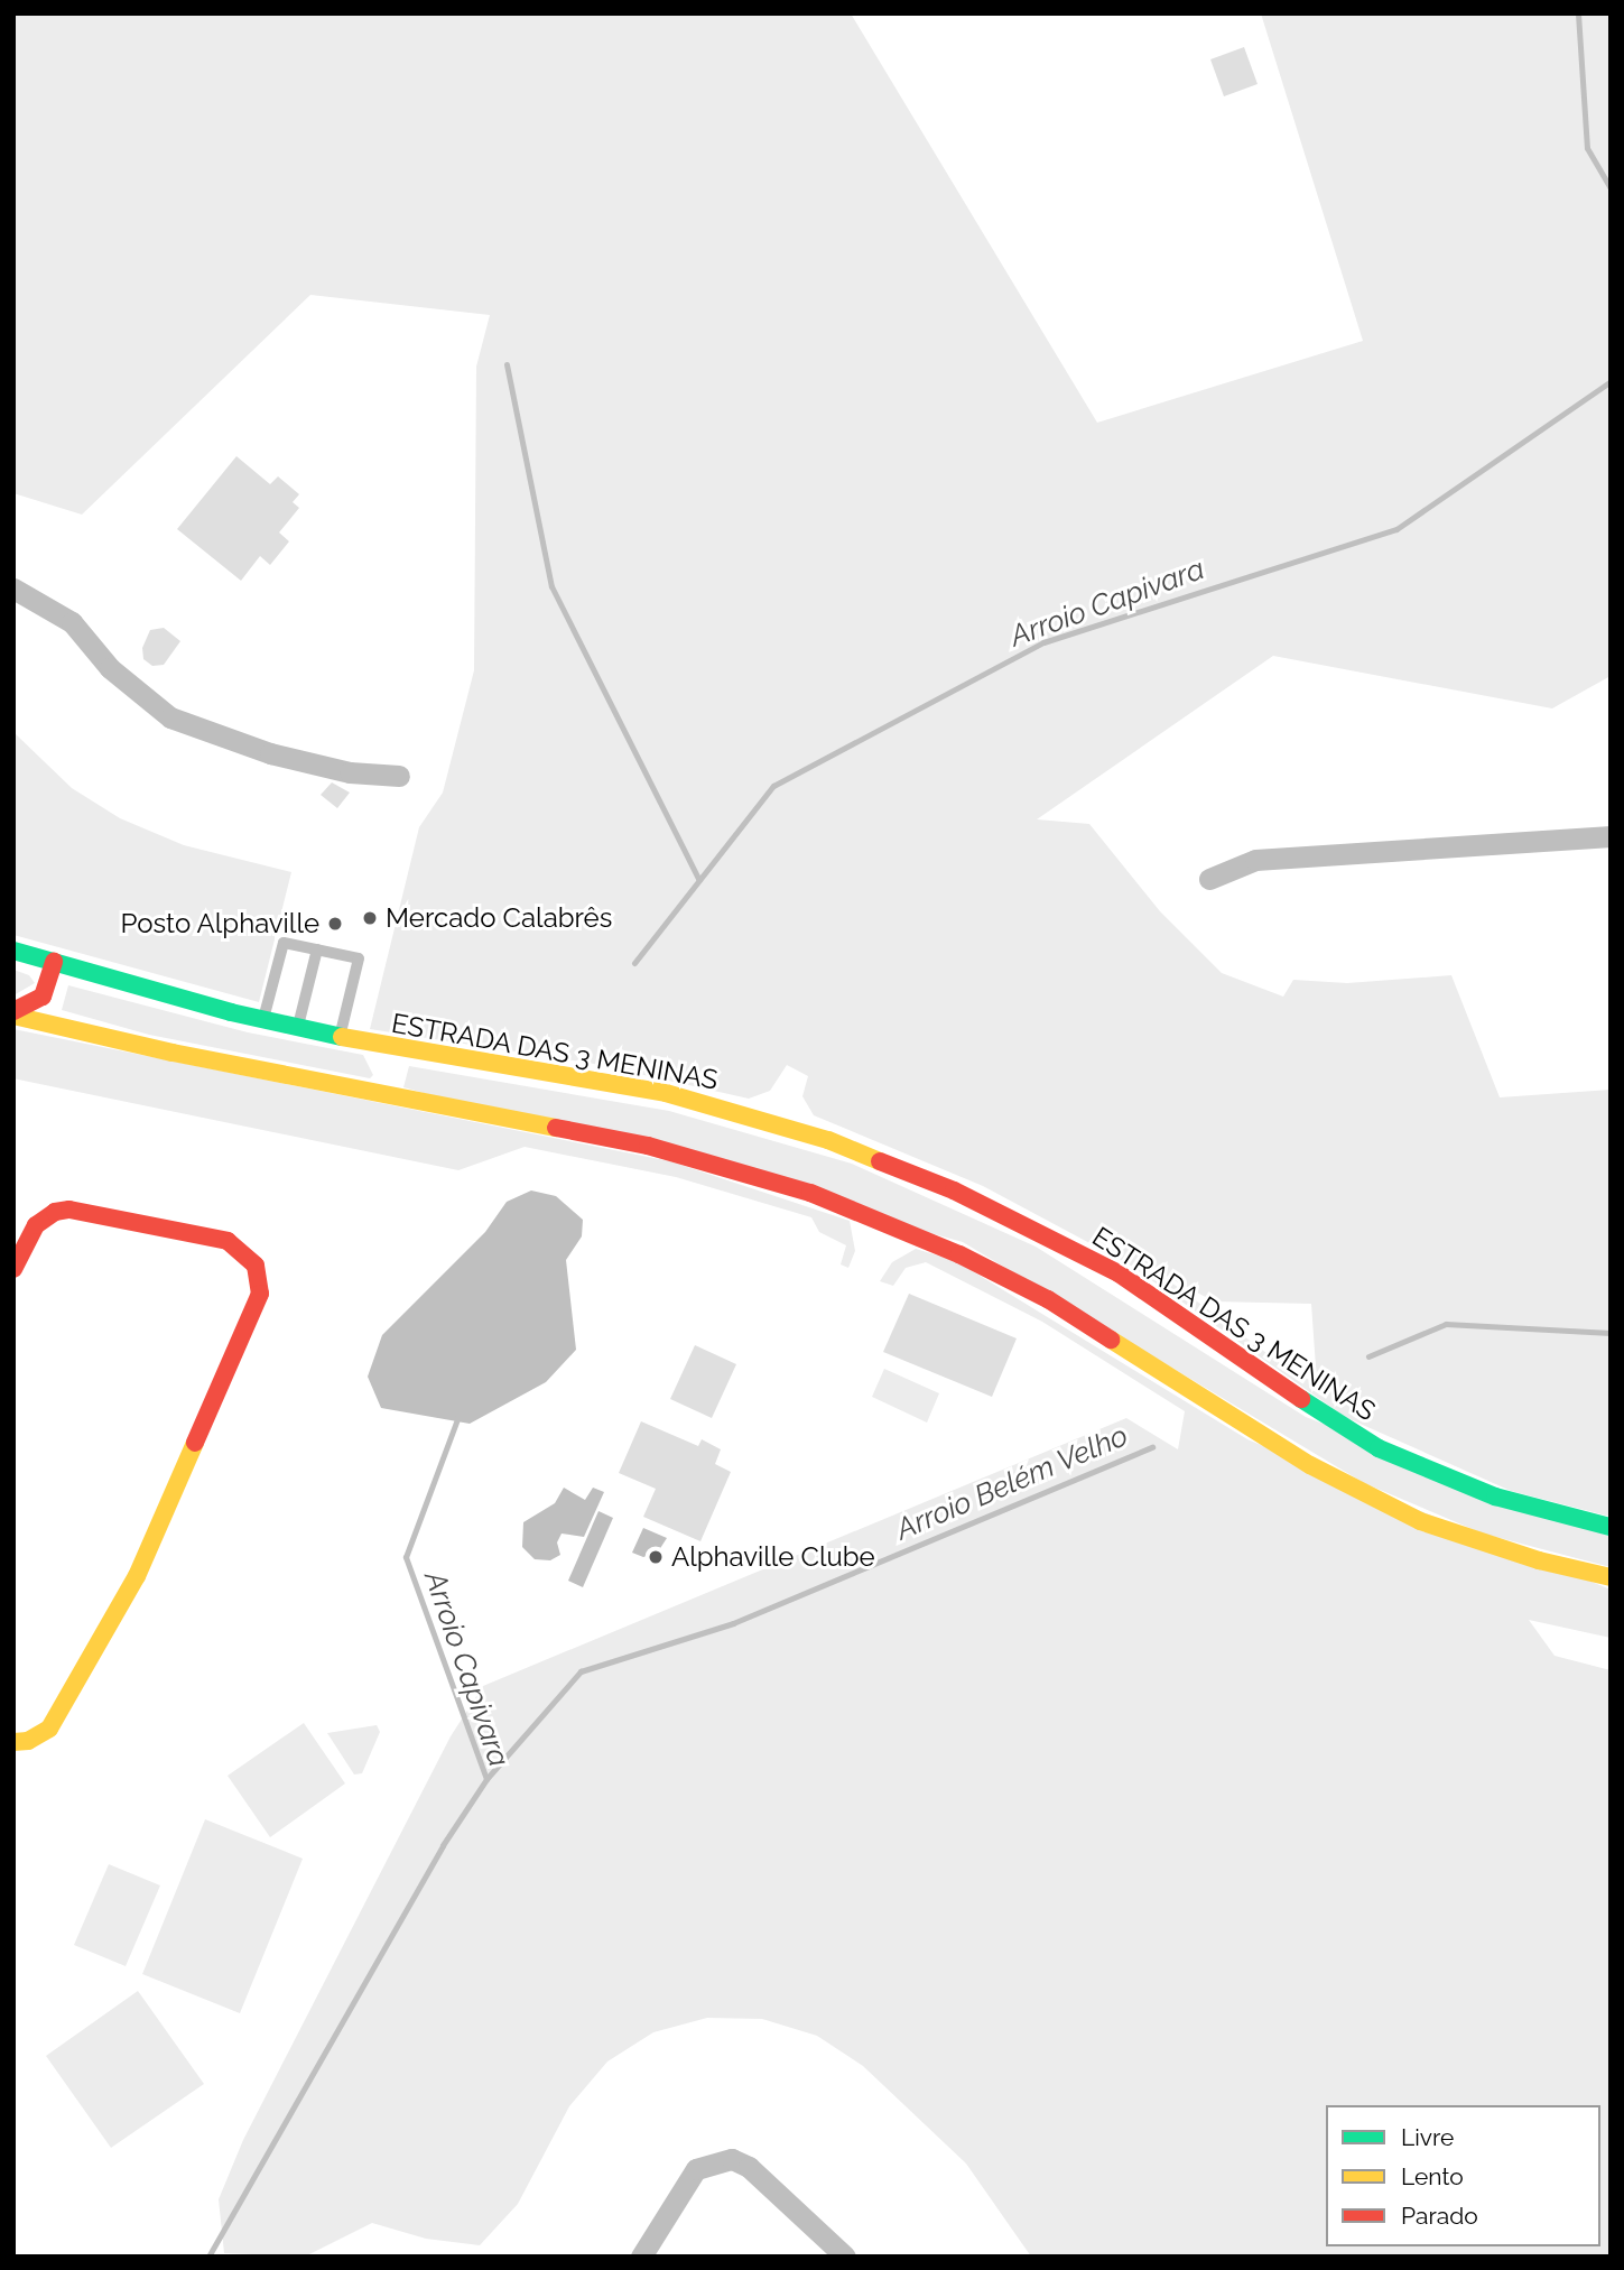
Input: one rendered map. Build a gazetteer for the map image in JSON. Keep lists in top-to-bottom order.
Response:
{
  "streets": {
    "main road": ["ESTRADA DAS 3 MENINAS"]
  },
  "water": ["Arroio Capivara", "Arroio Belém Velho"],
  "places": ["Mercado Calabrês", "Posto Alphaville", "Alphaville Clube"],
  "legend": ["Livre", "Lento", "Parado"]
}
